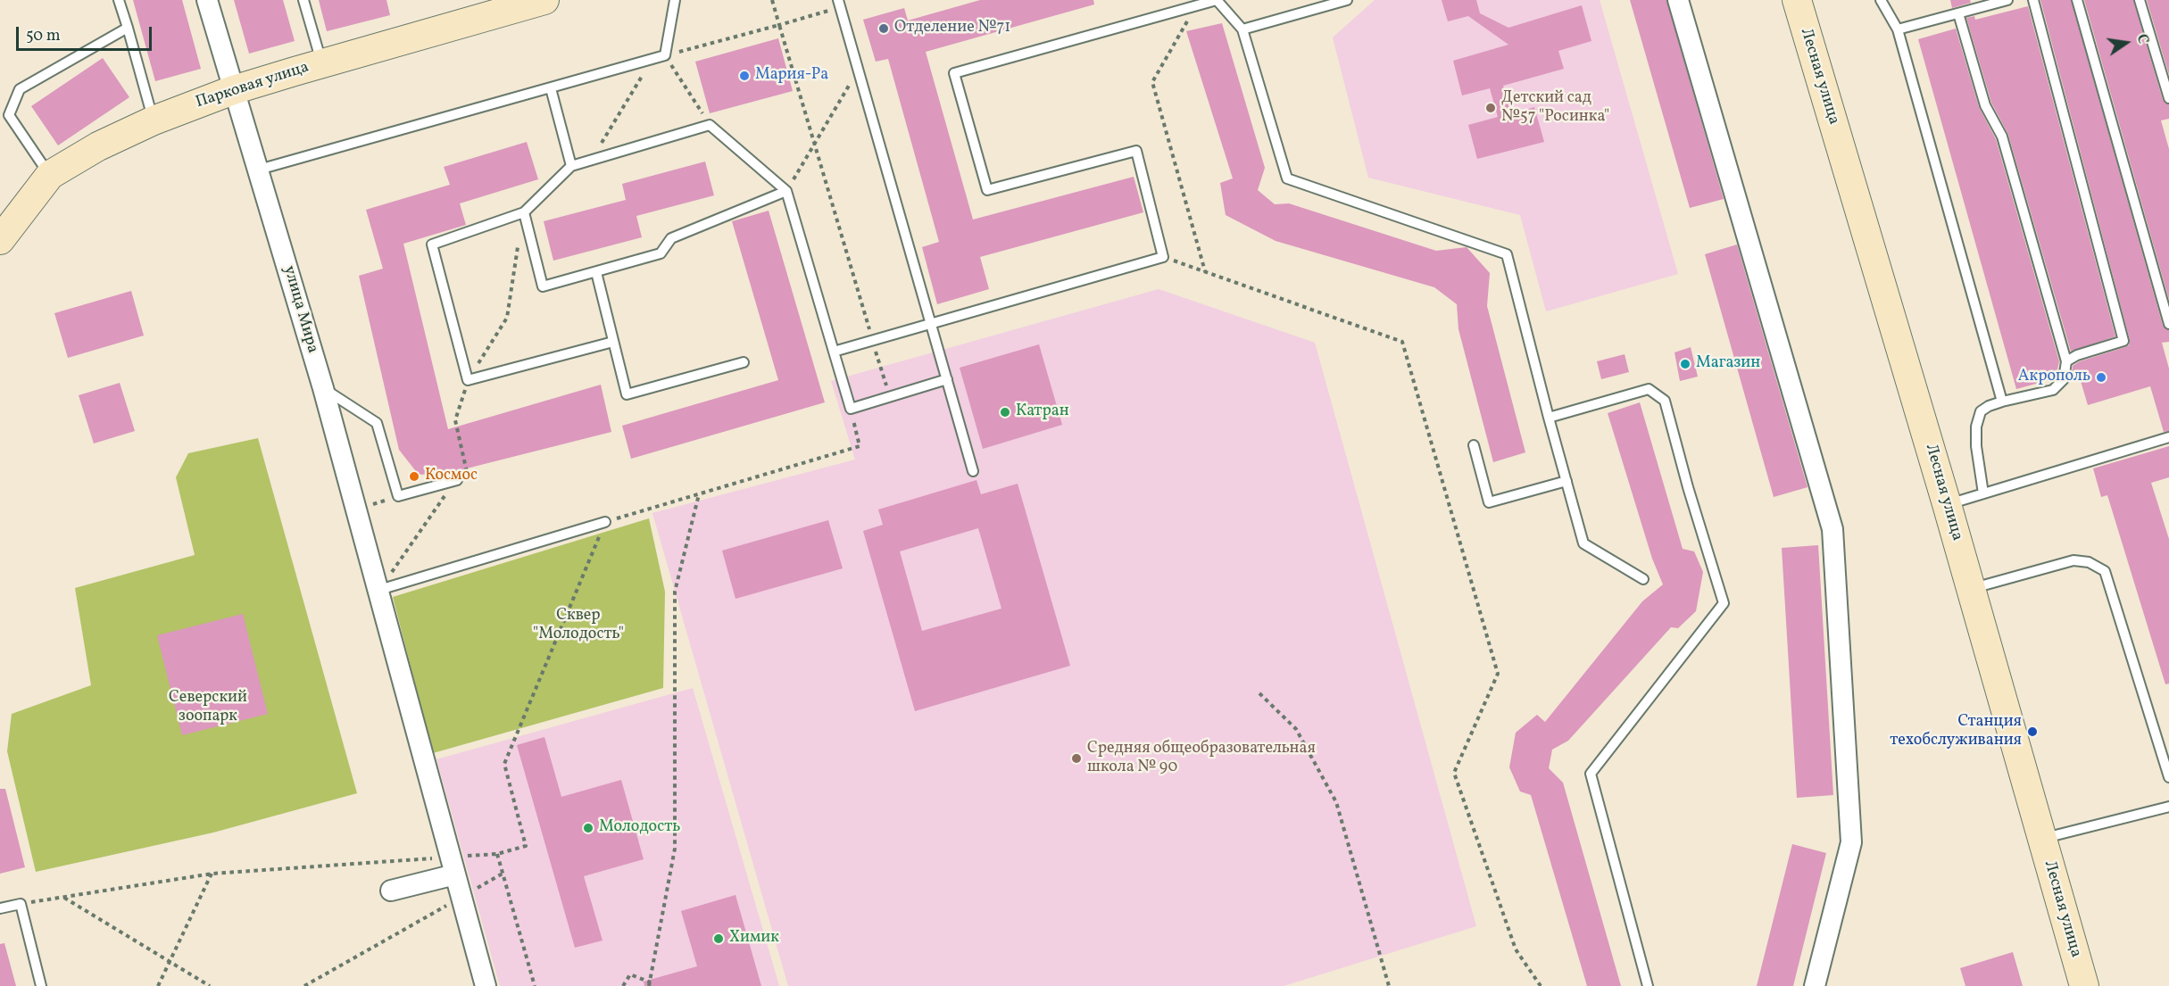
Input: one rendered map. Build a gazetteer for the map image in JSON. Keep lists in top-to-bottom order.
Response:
{
  "streets": {
    "main road": ["Лесная улица", "Парковая улица"],
    "street": ["улица Мира"]
  },
  "crossings": [
    ["Парковая улица", "улица Мира"]
  ],
  "parks": ["Сквер \"Молодость\"", "Северский зоопарк"],
  "places": [
    "Отделение №71",
    "Мария-Ра",
    "Детский сад №57 \"Росинка\"",
    "Магазин",
    "Акрополь",
    "Катран",
    "Космос",
    "Станция техобслуживания",
    "Средняя общеобразовательная школа № 90",
    "Молодость",
    "Химик"
  ],
  "scale_bar": "50 m",
  "north": "right"
}
